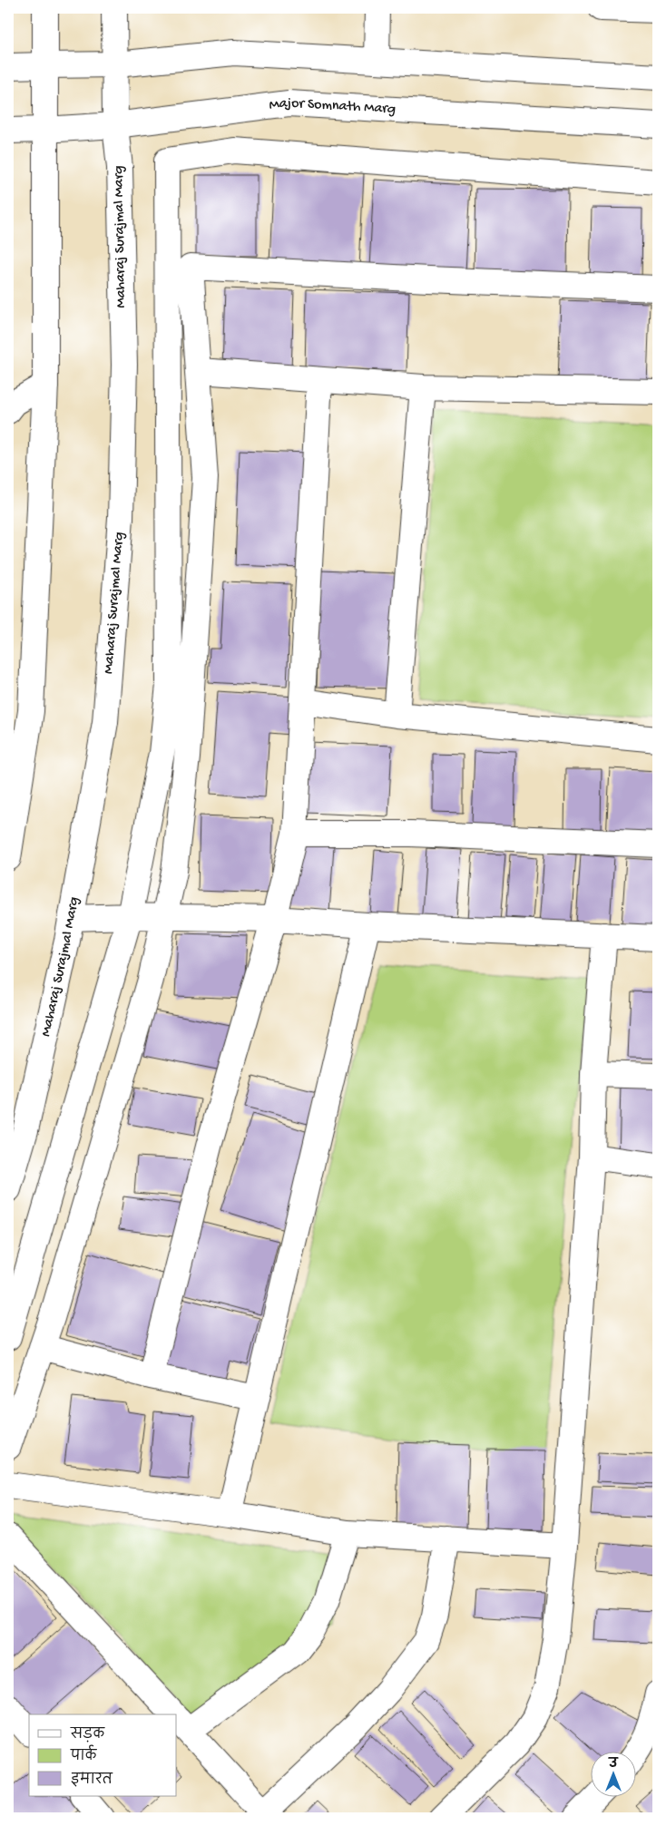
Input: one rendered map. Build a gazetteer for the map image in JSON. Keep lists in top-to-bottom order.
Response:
{
  "streets": {
    "street": ["Major Somnath Marg", "Maharaj Surajmal Marg"]
  },
  "crossings": [
    ["Major Somnath Marg", "Maharaj Surajmal Marg"]
  ],
  "legend": ["सड़क", "पार्क", "इमारत"],
  "north": "top"
}
